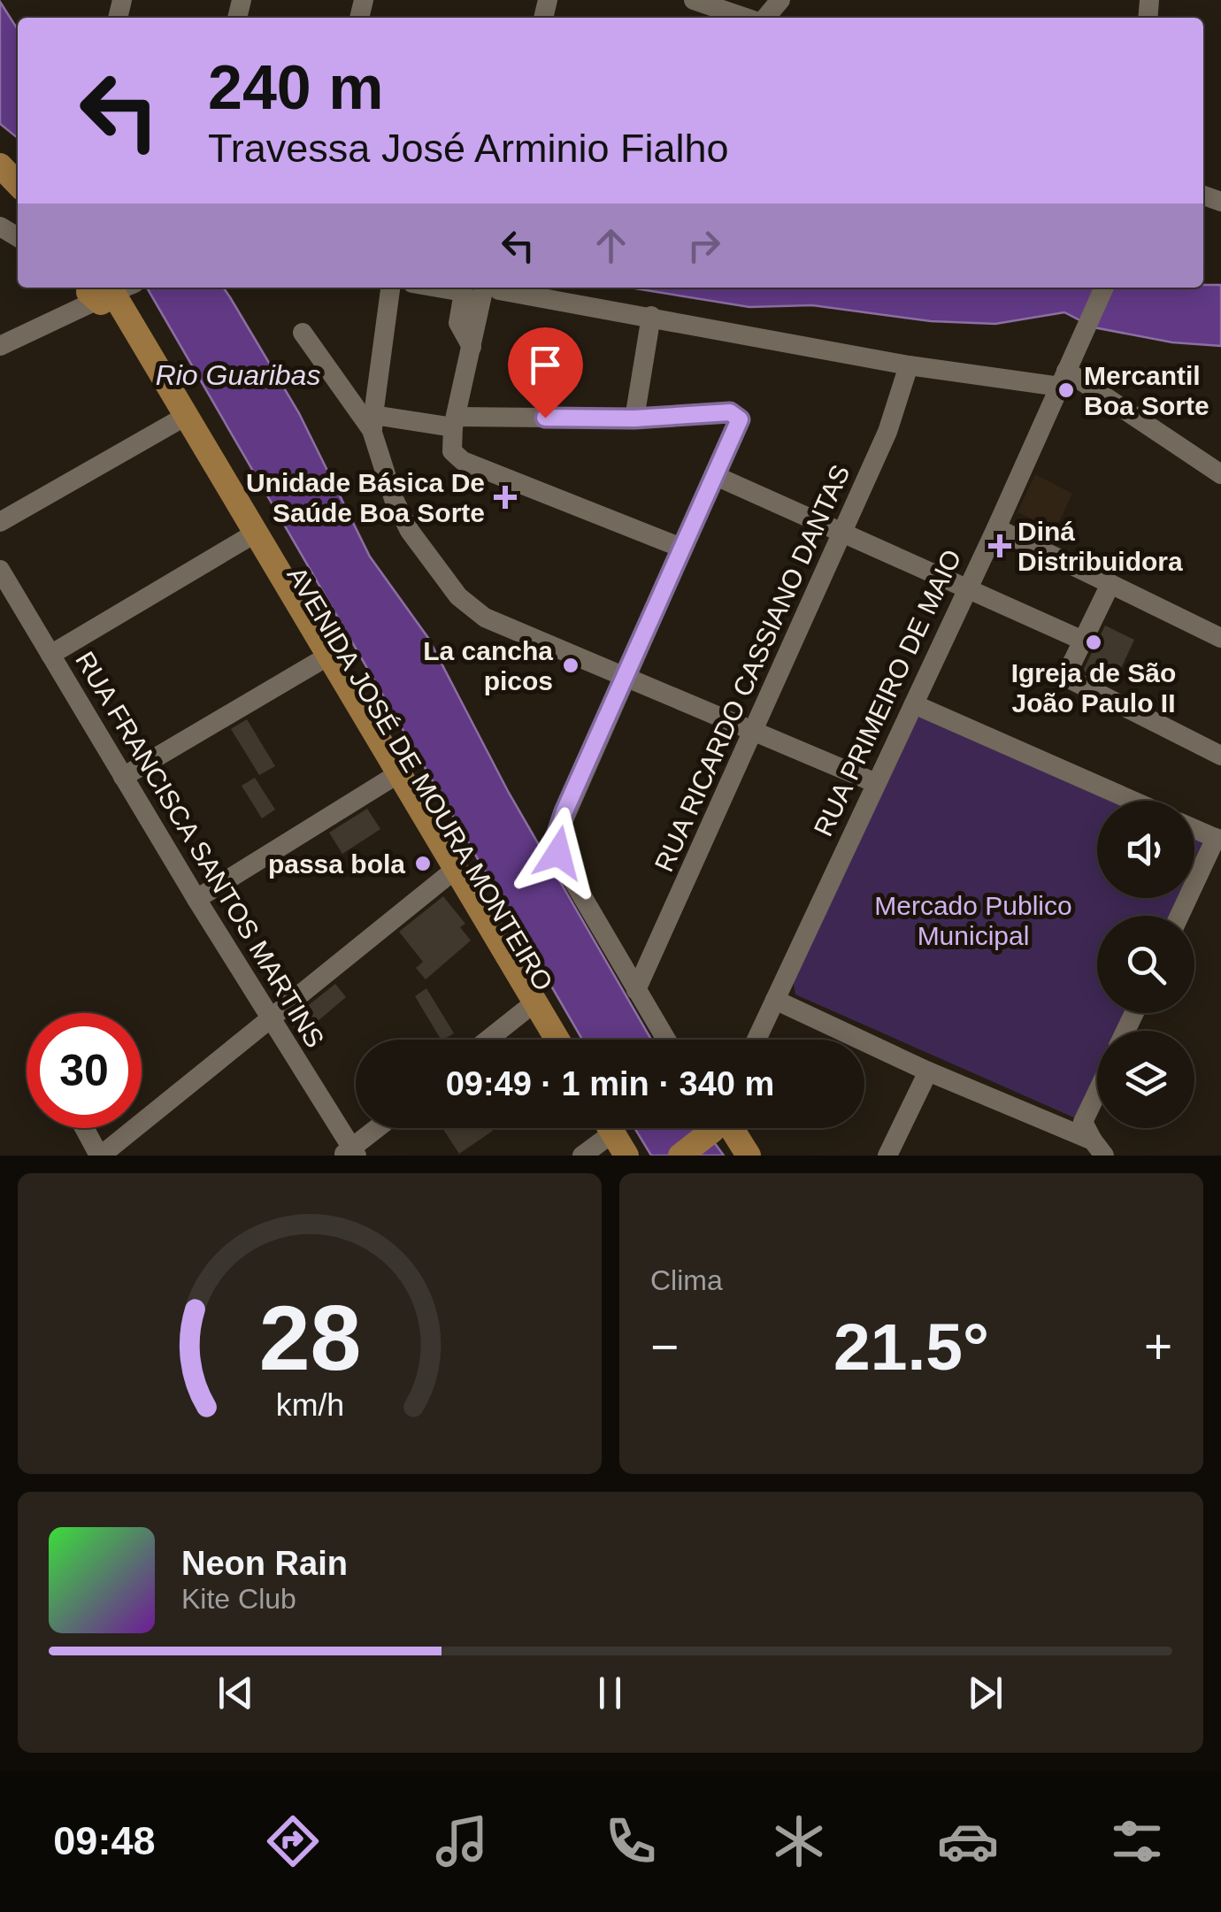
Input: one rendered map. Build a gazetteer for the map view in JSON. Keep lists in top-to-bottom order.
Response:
{
  "streets": {
    "main road": ["AVENIDA JOSÉ DE MOURA MONTEIRO"],
    "street": ["RUA RICARDO CASSIANO DANTAS", "RUA PRIMEIRO DE MAIO", "RUA FRANCISCA SANTOS MARTINS"]
  },
  "water": ["Rio Guaribas"],
  "parks": ["Mercado Publico Municipal"],
  "places": {
    "other": [
      "Mercantil Boa Sorte",
      "Igreja de São João Paulo II",
      "La cancha picos",
      "passa bola"
    ],
    "health": ["Unidade Básica De Saúde Boa Sorte", "Diná Distribuidora"]
  },
  "page": {
    "turn": ["240 m", "Travessa José Arminio Fialho"],
    "limit": "30",
    "trip": "09:49 · 1 min · 340 m",
    "tile": "Clima",
    "heat": ["−", "21.5°", "+"],
    "song": ["Neon Rain", "Kite Club"],
    "tabs": "09:48",
    "gauge": ["28", "km/h"]
  }
}
